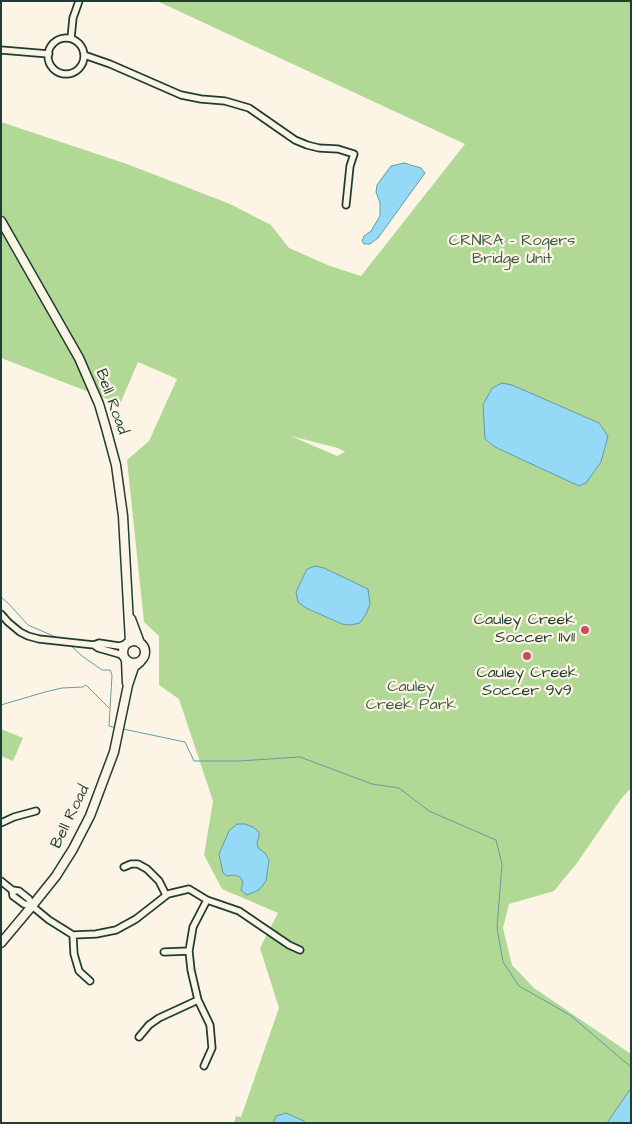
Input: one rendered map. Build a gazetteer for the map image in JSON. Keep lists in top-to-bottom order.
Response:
{
  "streets": {
    "street": ["Bell Road"]
  },
  "parks": ["CRNRA - Rogers Bridge Unit", "Cauley Creek Park"],
  "places": ["Cauley Creek Soccer 11v11", "Cauley Creek Soccer 9v9"]
}
